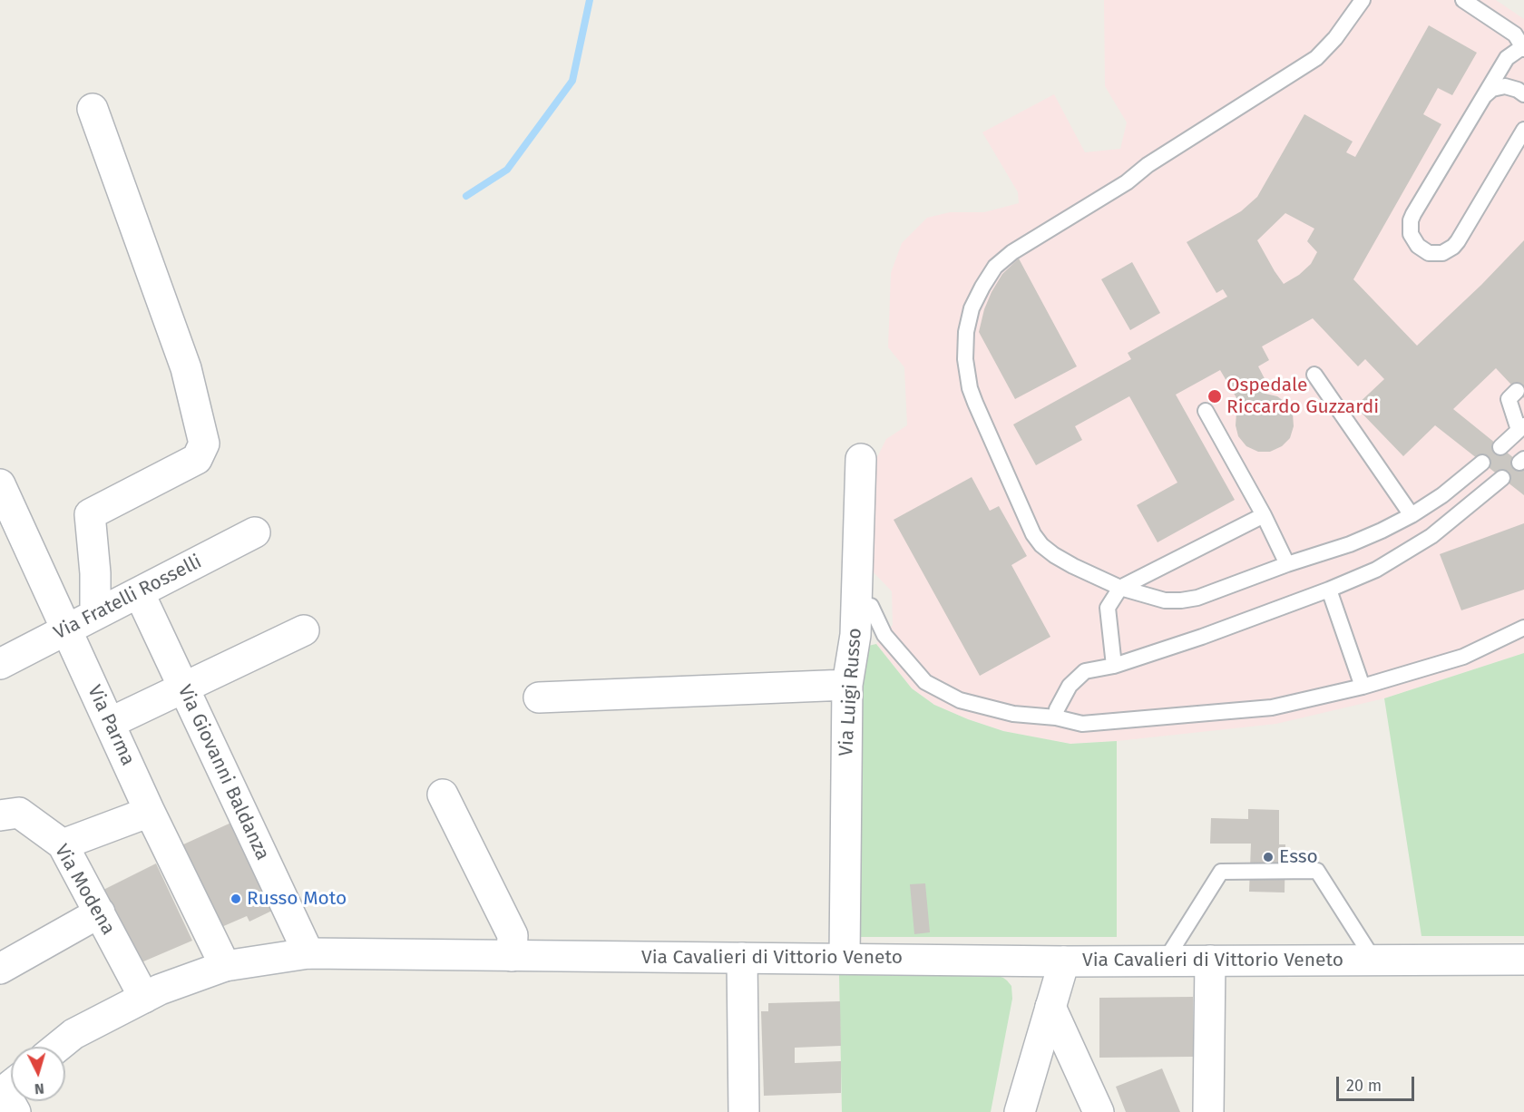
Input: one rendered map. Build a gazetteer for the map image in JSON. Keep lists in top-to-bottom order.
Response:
{
  "streets": {
    "street": [
      "Via Fratelli Rosselli",
      "Via Luigi Russo",
      "Via Parma",
      "Via Giovanni Baldanza",
      "Via Modena",
      "Via Cavalieri di Vittorio Veneto"
    ]
  },
  "crossings": [
    ["Via Fratelli Rosselli", "Via Parma"],
    ["Via Fratelli Rosselli", "Via Giovanni Baldanza"],
    ["Via Luigi Russo", "Via Cavalieri di Vittorio Veneto"],
    ["Via Parma", "Via Cavalieri di Vittorio Veneto"],
    ["Via Giovanni Baldanza", "Via Cavalieri di Vittorio Veneto"],
    ["Via Modena", "Via Cavalieri di Vittorio Veneto"]
  ],
  "places": ["Ospedale Riccardo Guzzardi", "Esso", "Russo Moto"],
  "scale_bar": "20 m",
  "north": "bottom"
}
